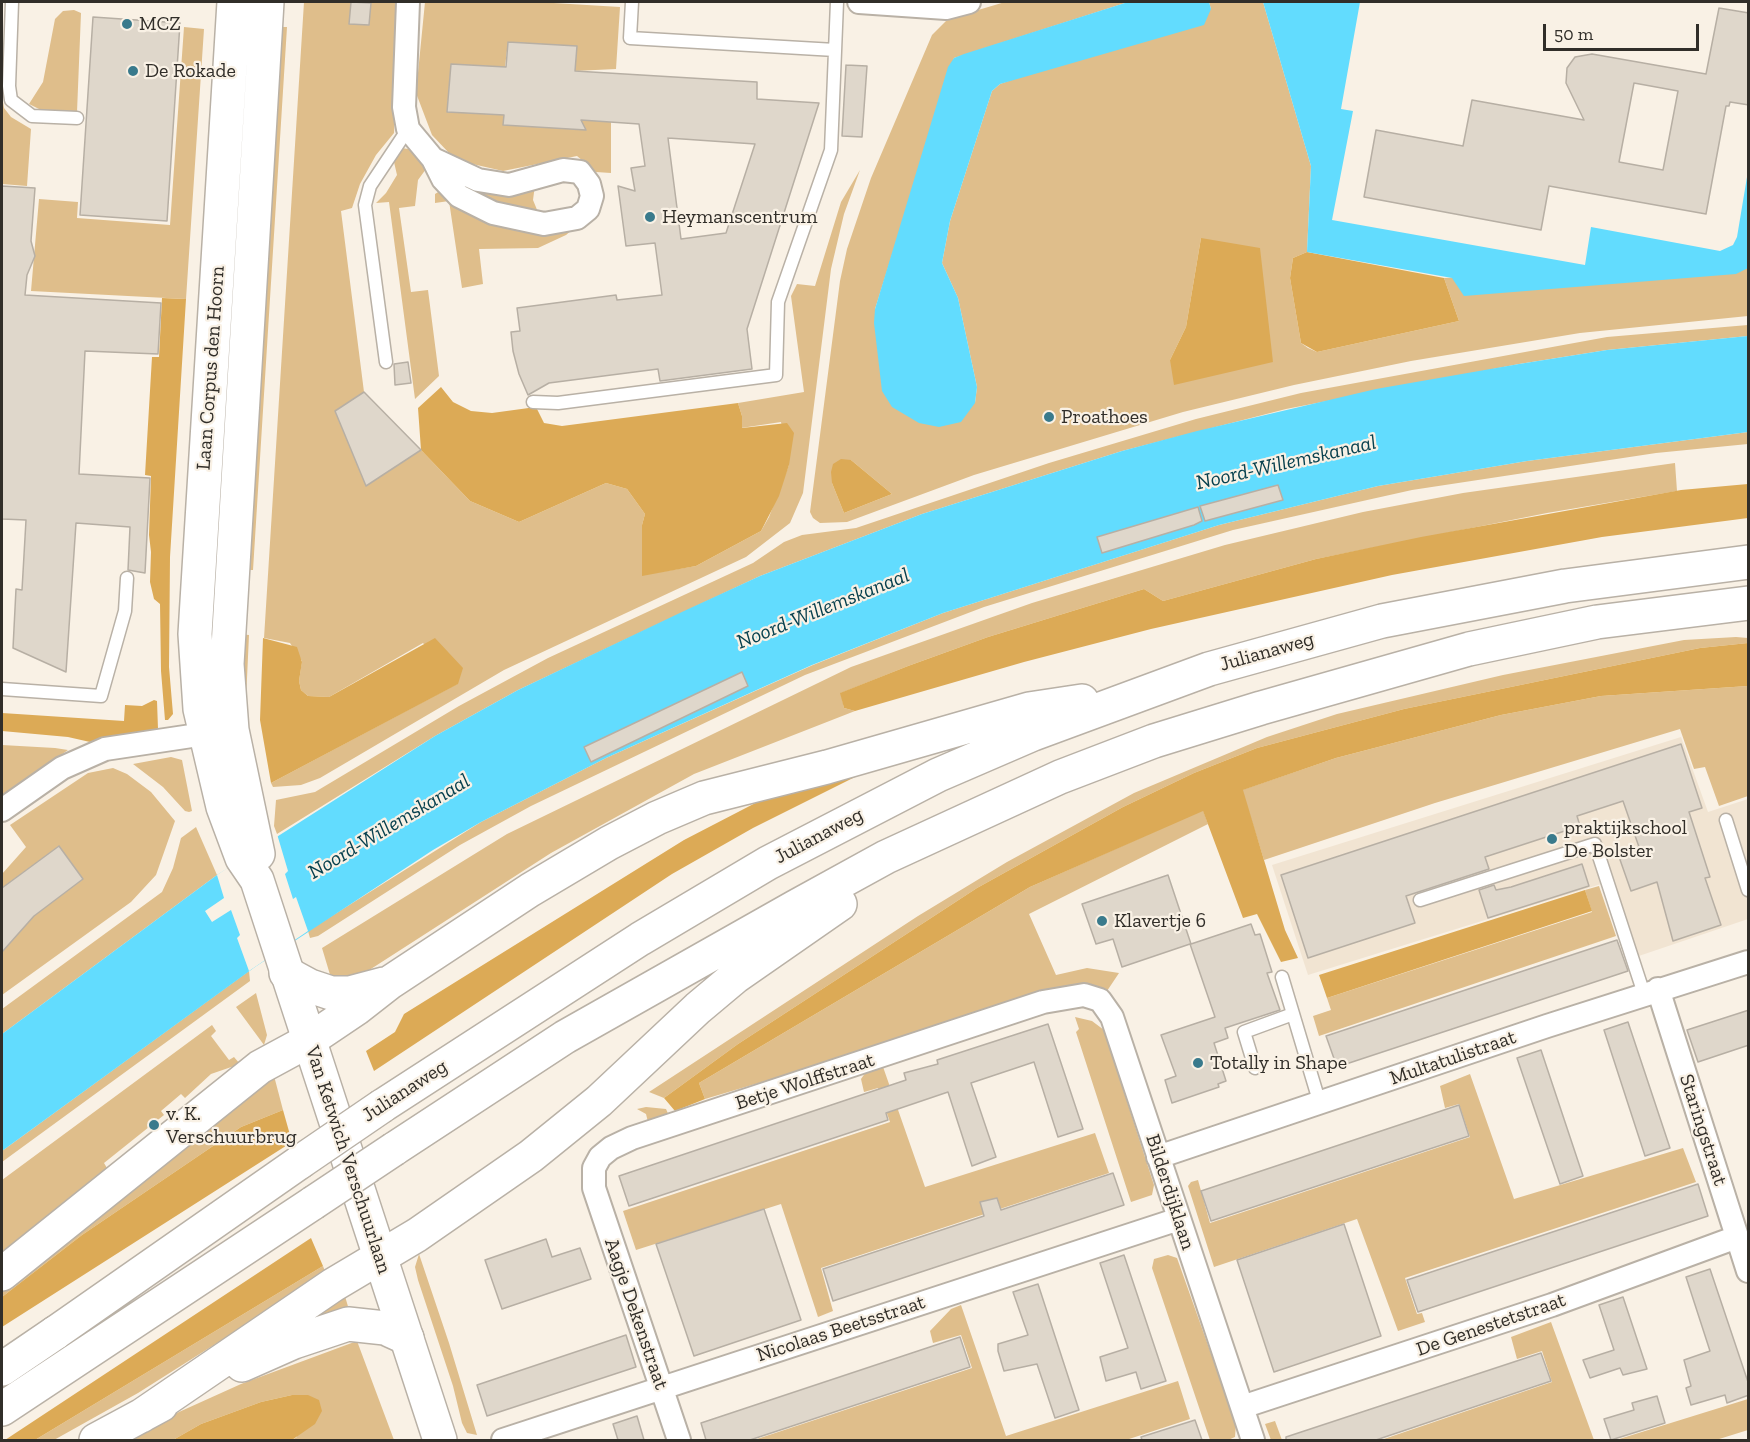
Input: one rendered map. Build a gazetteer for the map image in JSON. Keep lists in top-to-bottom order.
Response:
{
  "streets": {
    "main road": ["Laan Corpus den Hoorn", "Julianaweg", "Van Ketwich Verschuurlaan"],
    "street": [
      "Multatulistraat",
      "Betje Wolffstraat",
      "Staringstraat",
      "Bilderdijklaan",
      "Aagje Dekenstraat",
      "De Genestetstraat",
      "Nicolaas Beetsstraat"
    ]
  },
  "crossings": [
    ["Laan Corpus den Hoorn", "Van Ketwich Verschuurlaan"],
    ["Multatulistraat", "Staringstraat"],
    ["Multatulistraat", "Bilderdijklaan"],
    ["Betje Wolffstraat", "Bilderdijklaan"],
    ["Betje Wolffstraat", "Aagje Dekenstraat"],
    ["Staringstraat", "De Genestetstraat"],
    ["Bilderdijklaan", "De Genestetstraat"],
    ["Bilderdijklaan", "Nicolaas Beetsstraat"],
    ["Aagje Dekenstraat", "Nicolaas Beetsstraat"]
  ],
  "water": ["Noord-Willemskanaal"],
  "places": [
    "MCZ",
    "De Rokade",
    "Heymanscentrum",
    "Proathoes",
    "praktijkschool De Bolster",
    "Klavertje 6",
    "Totally in Shape",
    "v. K. Verschuurbrug"
  ],
  "scale_bar": "50 m"
}
